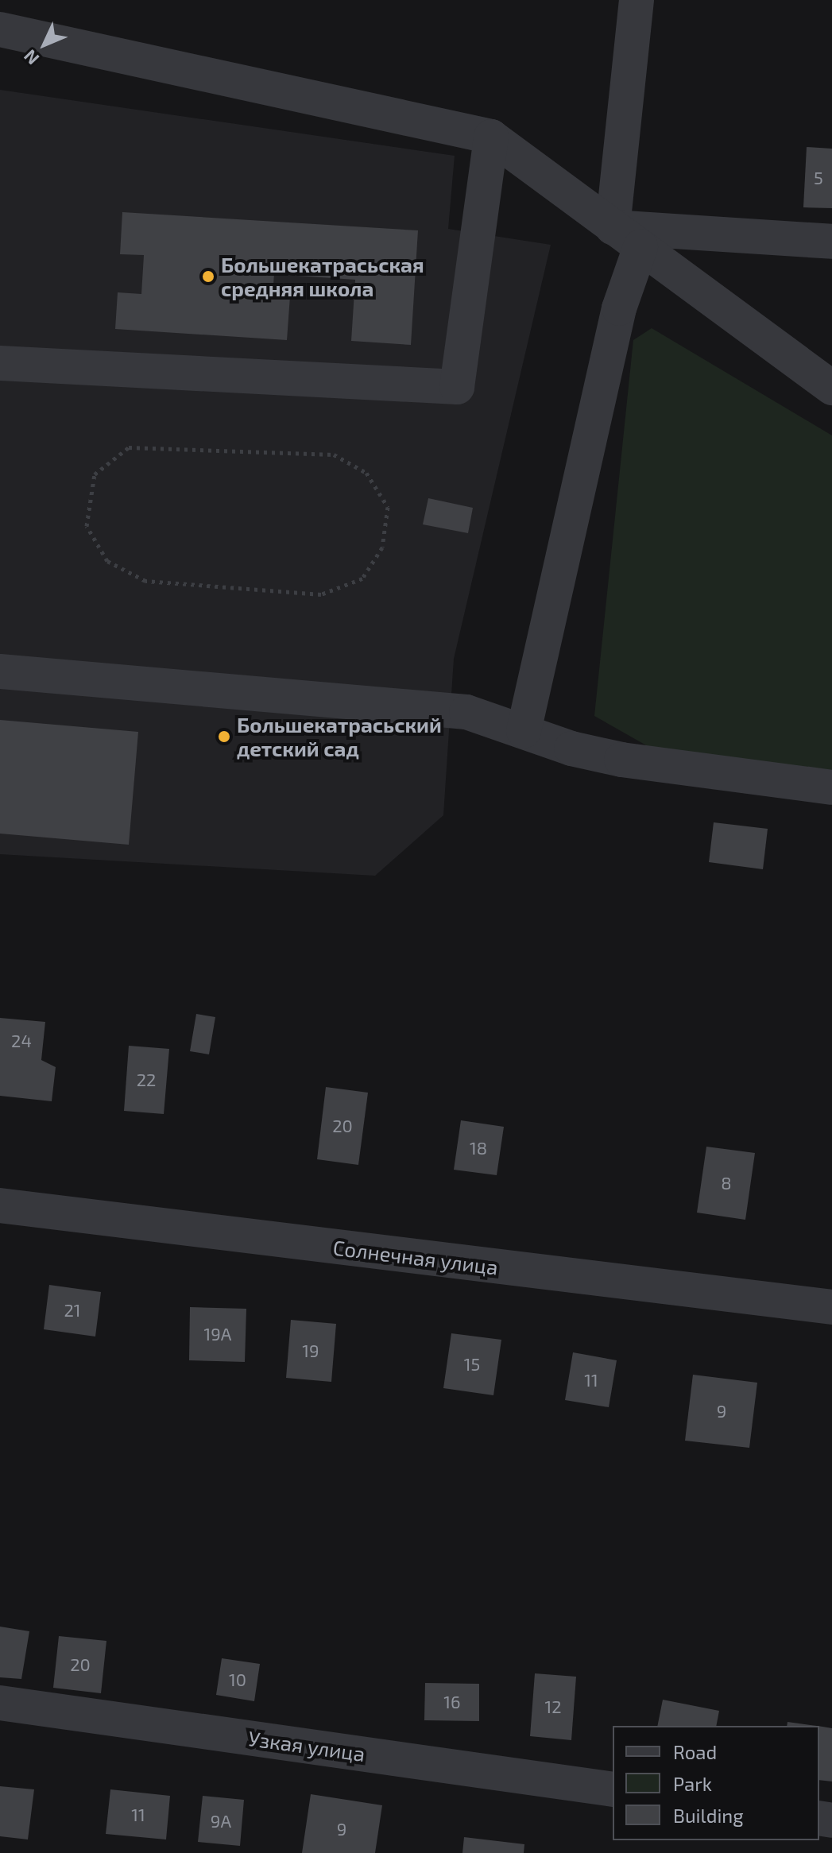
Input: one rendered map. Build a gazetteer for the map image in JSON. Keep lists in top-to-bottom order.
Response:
{
  "streets": {
    "street": ["Солнечная улица", "Узкая улица"]
  },
  "places": ["Большекатрасьская средняя школа", "Большекатрасьский детский сад"],
  "house_numbers": [
    "5",
    "24",
    "22",
    "20",
    "18",
    "8",
    "21",
    "19А",
    "19",
    "15",
    "11",
    "9",
    "20",
    "10",
    "16",
    "12",
    "11",
    "9А",
    "9"
  ],
  "legend": ["Road", "Park", "Building"],
  "north": "bottom left"
}
